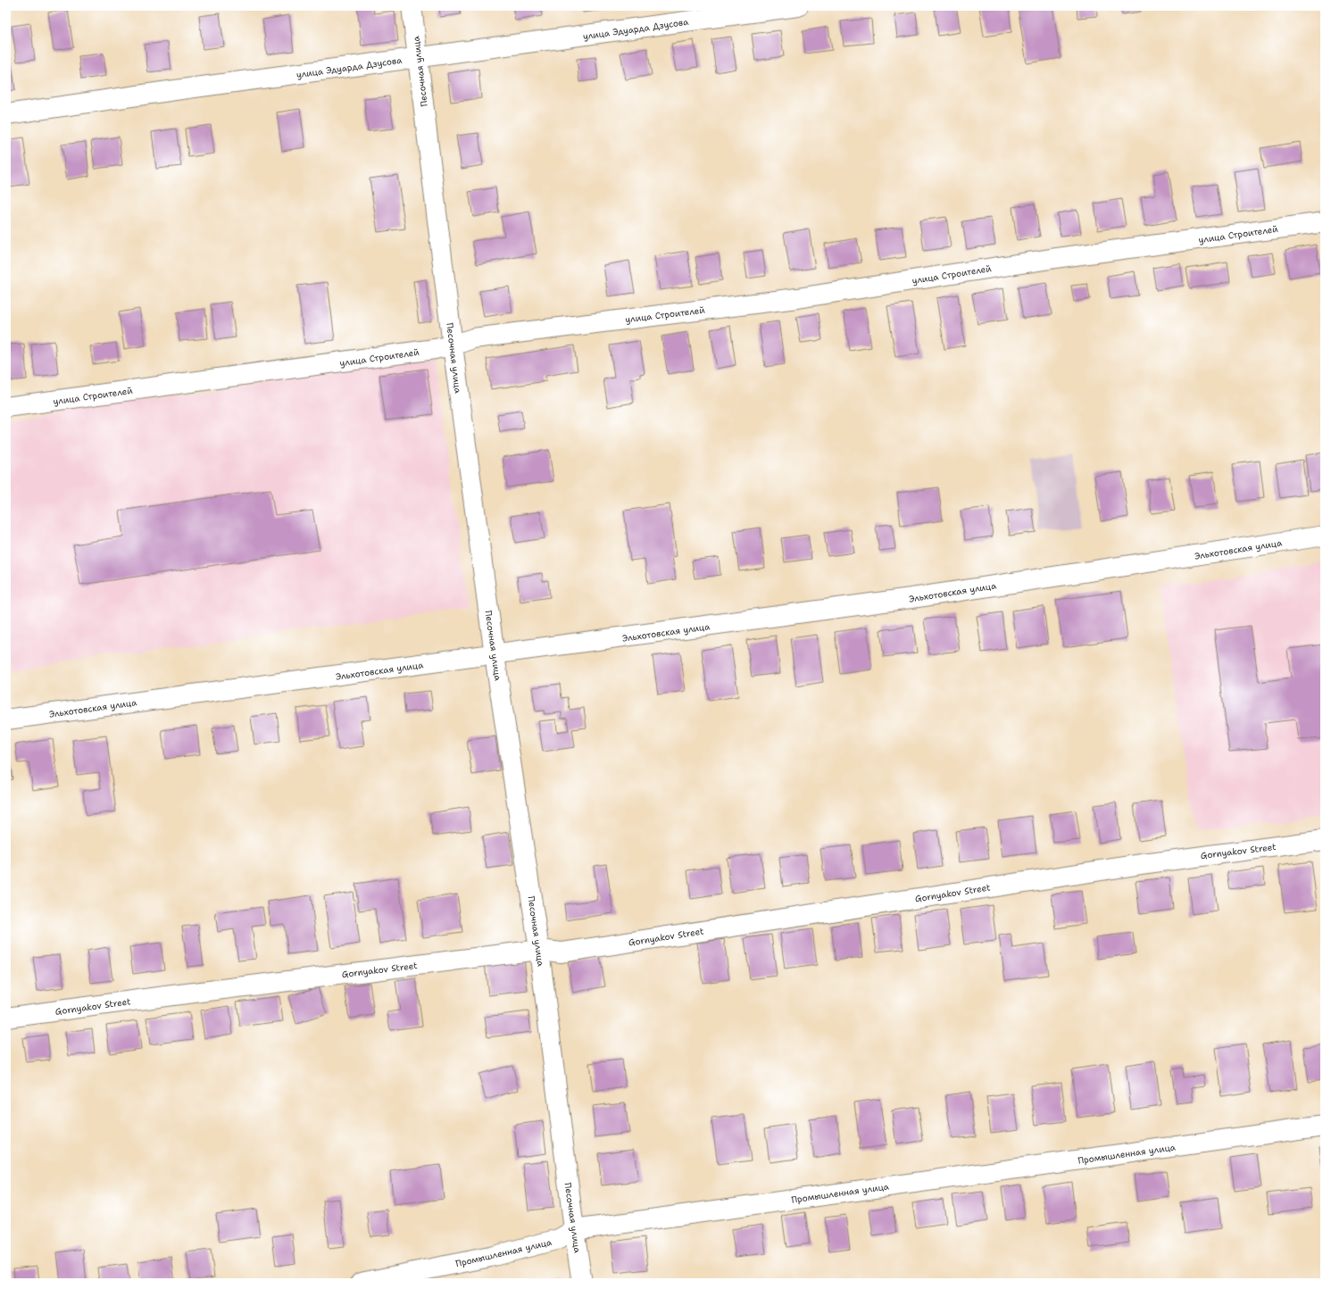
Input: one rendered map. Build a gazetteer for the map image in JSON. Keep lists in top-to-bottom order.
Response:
{
  "streets": {
    "street": [
      "улица Эдуарда Дзусова",
      "Песочная улица",
      "улица Строителей",
      "Эльхотовская улица",
      "Gornyakov Street",
      "Промышленная улица"
    ]
  },
  "crossings": [
    ["улица Эдуарда Дзусова", "Песочная улица"],
    ["Песочная улица", "улица Строителей"],
    ["Песочная улица", "Эльхотовская улица"],
    ["Песочная улица", "Gornyakov Street"],
    ["Песочная улица", "Промышленная улица"]
  ]
}
